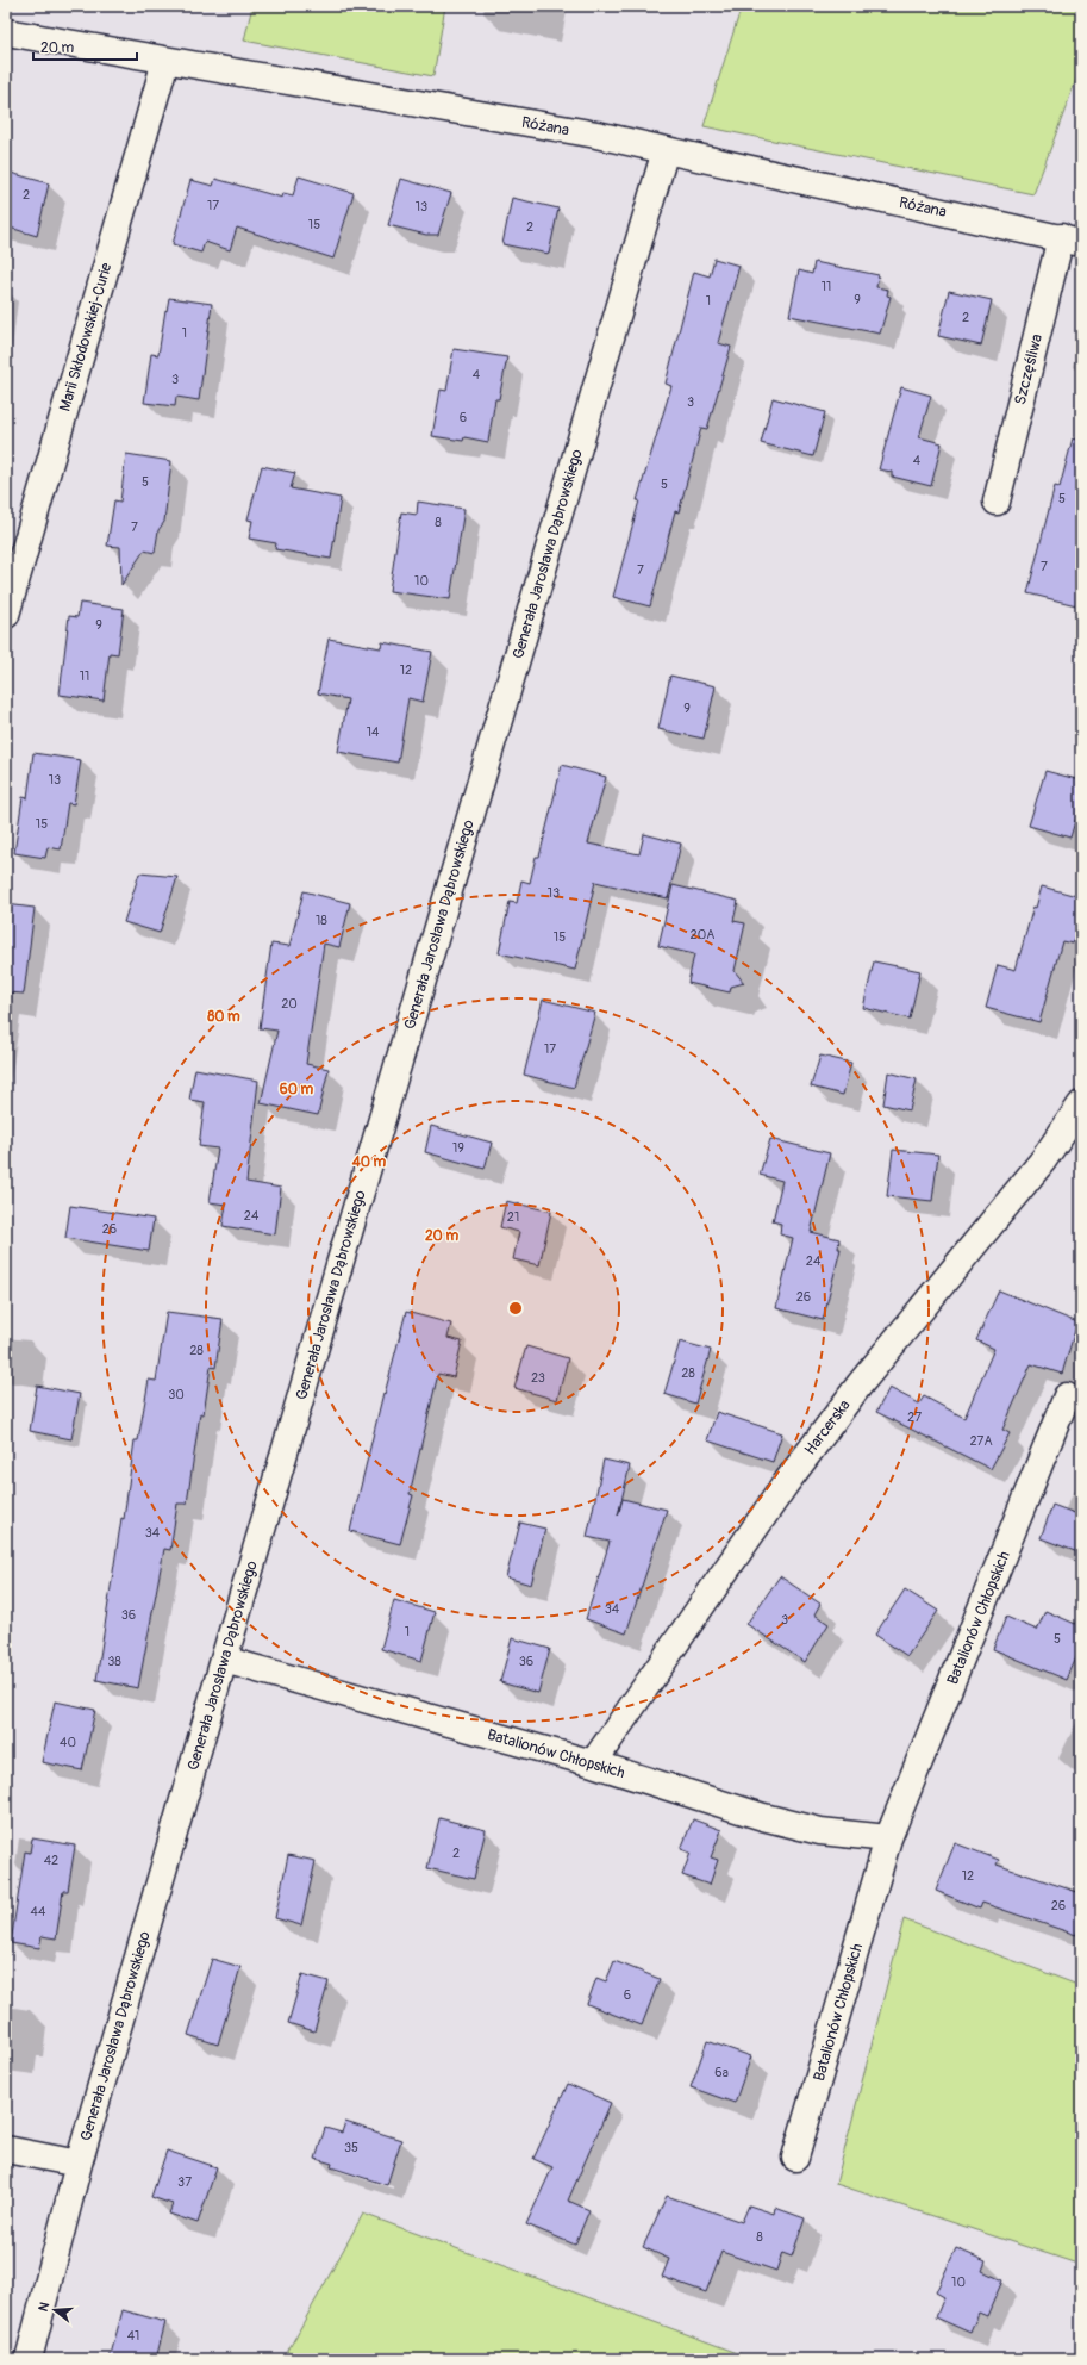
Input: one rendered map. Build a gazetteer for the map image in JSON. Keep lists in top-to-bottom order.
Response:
{
  "streets": {
    "street": [
      "Różana",
      "Marii Skłodowskiej-Curie",
      "Szczęśliwa",
      "Generała Jarosława Dąbrowskiego",
      "Harcerska",
      "Batalionów Chłopskich"
    ]
  },
  "crossings": [
    ["Różana", "Marii Skłodowskiej-Curie"],
    ["Różana", "Szczęśliwa"],
    ["Różana", "Generała Jarosława Dąbrowskiego"],
    ["Generała Jarosława Dąbrowskiego", "Batalionów Chłopskich"],
    ["Harcerska", "Batalionów Chłopskich"]
  ],
  "house_numbers": [
    "2",
    "17",
    "13",
    "15",
    "2",
    "11",
    "9",
    "1",
    "2",
    "1",
    "4",
    "3",
    "3",
    "6",
    "4",
    "5",
    "5",
    "5",
    "8",
    "7",
    "7",
    "7",
    "10",
    "9",
    "12",
    "11",
    "9",
    "14",
    "13",
    "15",
    "13",
    "18",
    "20A",
    "15",
    "20",
    "17",
    "19",
    "24",
    "21",
    "26",
    "24",
    "26",
    "28",
    "28",
    "23",
    "30",
    "27",
    "27A",
    "34",
    "34",
    "36",
    "3",
    "1",
    "5",
    "38",
    "36",
    "40",
    "2",
    "42",
    "12",
    "26",
    "44",
    "6",
    "6a",
    "35",
    "37",
    "8",
    "10",
    "41"
  ],
  "scale_bar": "20 m",
  "north": "left",
  "rings": [
    "80 m",
    "60 m",
    "40 m",
    "20 m"
  ]
}
